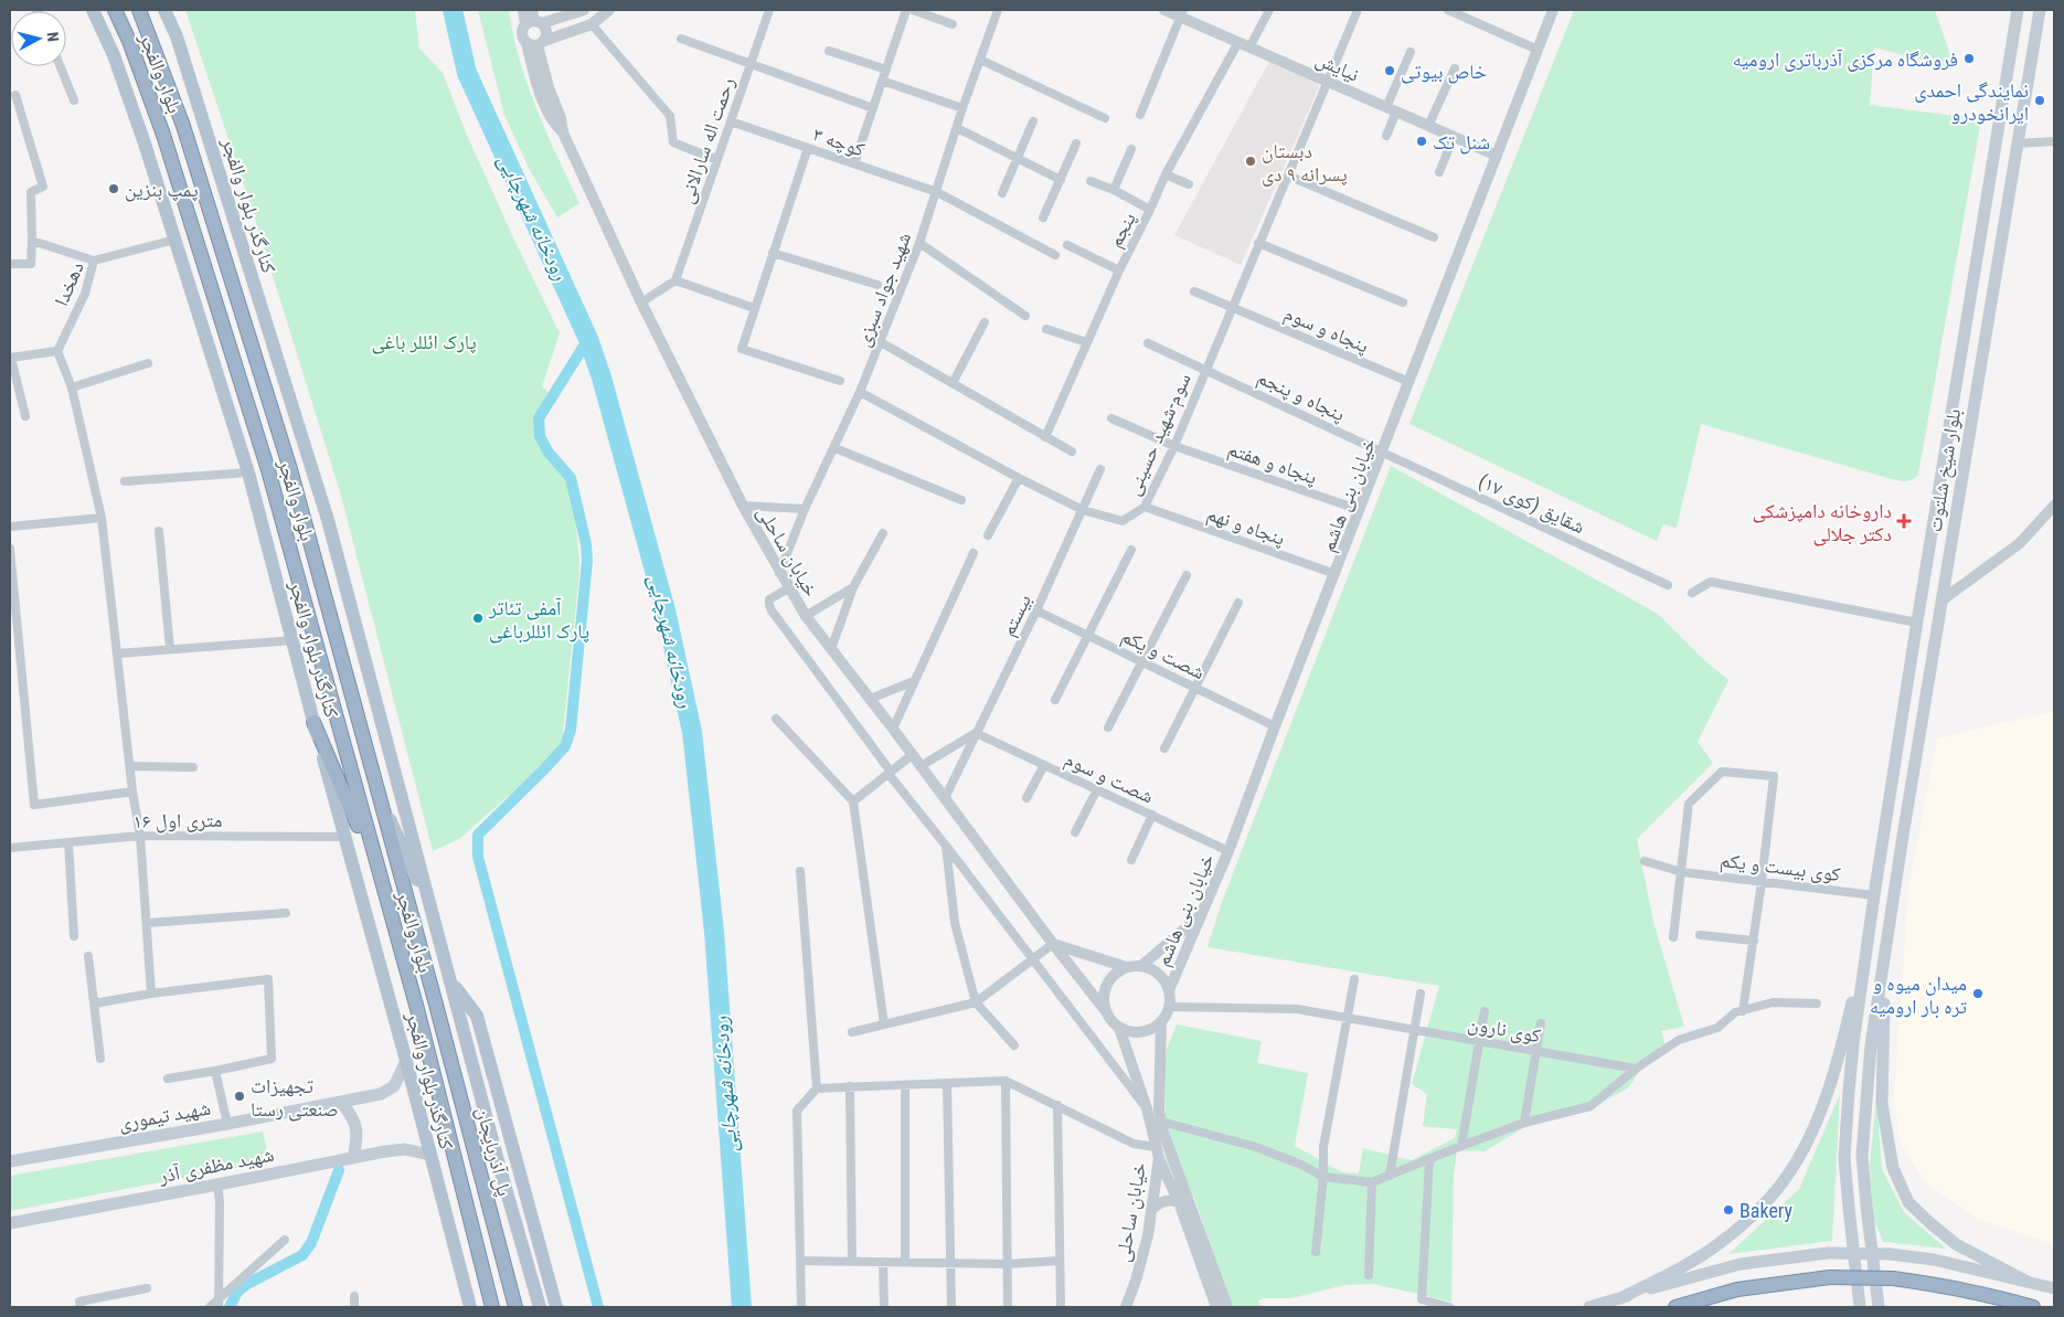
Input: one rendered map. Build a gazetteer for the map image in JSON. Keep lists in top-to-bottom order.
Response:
{
  "streets": {
    "highway": ["بلوار والفجر", "پل آذربایجان"],
    "main road": [
      "کنارگذر بلوار والفجر",
      "بلوار شیخ شلتوت",
      "شهید تیموری",
      "شهید مظفری آذر"
    ],
    "street": [
      "نیایش",
      "رحمت اله سارالانی",
      "کوچه ۳",
      "پنجم",
      "دهخدا",
      "شهید جواد سبزی",
      "پنجاه و سوم",
      "پنجاه و پنجم",
      "سوم-شهید حسینی",
      "پنجاه و هفتم",
      "خیابان بنی هاشم",
      "شقایق (کوی ۱۷)",
      "پنجاه و نهم",
      "خیابان ساحلی",
      "بیستم",
      "شصت و یکم",
      "شصت و سوم",
      "۱۶ متری اول",
      "کوی بیست و یکم",
      "کوی نارون"
    ]
  },
  "crossings": [
    ["نیایش", "پنجم"],
    ["نیایش", "سوم-شهید حسینی"],
    ["نیایش", "خیابان بنی هاشم"],
    ["بلوار والفجر", "پل آذربایجان"],
    ["رحمت اله سارالانی", "کوچه ۳"],
    ["کوچه ۳", "شهید جواد سبزی"],
    ["کنارگذر بلوار والفجر", "دهخدا"],
    ["کنارگذر بلوار والفجر", "۱۶ متری اول"],
    ["کنارگذر بلوار والفجر", "شهید تیموری"],
    ["کنارگذر بلوار والفجر", "شهید مظفری آذر"],
    ["شهید جواد سبزی", "سوم-شهید حسینی"],
    ["شهید جواد سبزی", "خیابان ساحلی"],
    ["پنجاه و سوم", "سوم-شهید حسینی"],
    ["پنجاه و سوم", "خیابان بنی هاشم"],
    ["پنجاه و پنجم", "سوم-شهید حسینی"],
    ["پنجاه و پنجم", "خیابان بنی هاشم"],
    ["پنجاه و پنجم", "شقایق (کوی ۱۷)"],
    ["سوم-شهید حسینی", "پنجاه و هفتم"],
    ["سوم-شهید حسینی", "پنجاه و نهم"],
    ["سوم-شهید حسینی", "بیستم"],
    ["پنجاه و هفتم", "خیابان بنی هاشم"],
    ["بلوار شیخ شلتوت", "کوی بیست و یکم"],
    ["خیابان بنی هاشم", "شقایق (کوی ۱۷)"],
    ["خیابان بنی هاشم", "پنجاه و نهم"],
    ["خیابان بنی هاشم", "خیابان ساحلی"],
    ["خیابان بنی هاشم", "شصت و یکم"],
    ["خیابان بنی هاشم", "شصت و سوم"],
    ["خیابان بنی هاشم", "کوی نارون"],
    ["خیابان ساحلی", "بیستم"],
    ["خیابان ساحلی", "کوی نارون"],
    ["بیستم", "شصت و یکم"],
    ["بیستم", "شصت و سوم"]
  ],
  "water": ["رودخانه شهرچایی"],
  "parks": ["پارک ائللر باغی"],
  "places": {
    "other": [
      "فروشگاه مرکزی آذرباتری ارومیه",
      "خاص بیوتی",
      "نمایندگی احمدی ایرانخودرو",
      "شنل تک",
      "دبستان پسرانه ۹ دی",
      "پمپ بنزین",
      "آمفی تئاتر پارک ائللرباغی",
      "میدان میوه و تره بار ارومیه",
      "تجهیزات صنعتی رستا",
      "Bakery"
    ],
    "health": ["داروخانه دامپزشکی دکتر جلالی"]
  },
  "north": "right"
}
